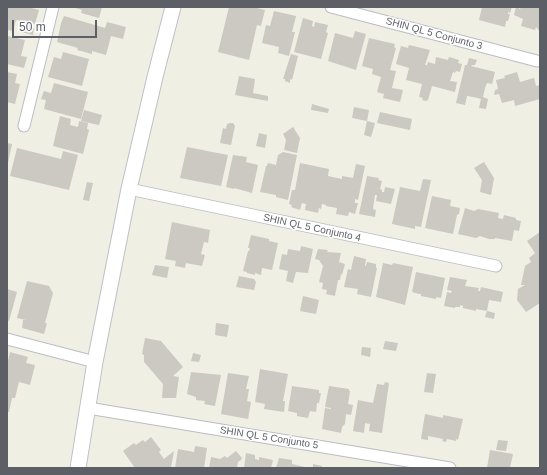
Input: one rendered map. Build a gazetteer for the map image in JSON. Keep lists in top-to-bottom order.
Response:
{
  "streets": {
    "street": ["SHIN QL 5 Conjunto 3", "SHIN QL 5 Conjunto 4", "SHIN QL 5 Conjunto 5"]
  },
  "scale_bar": "50 m"
}
